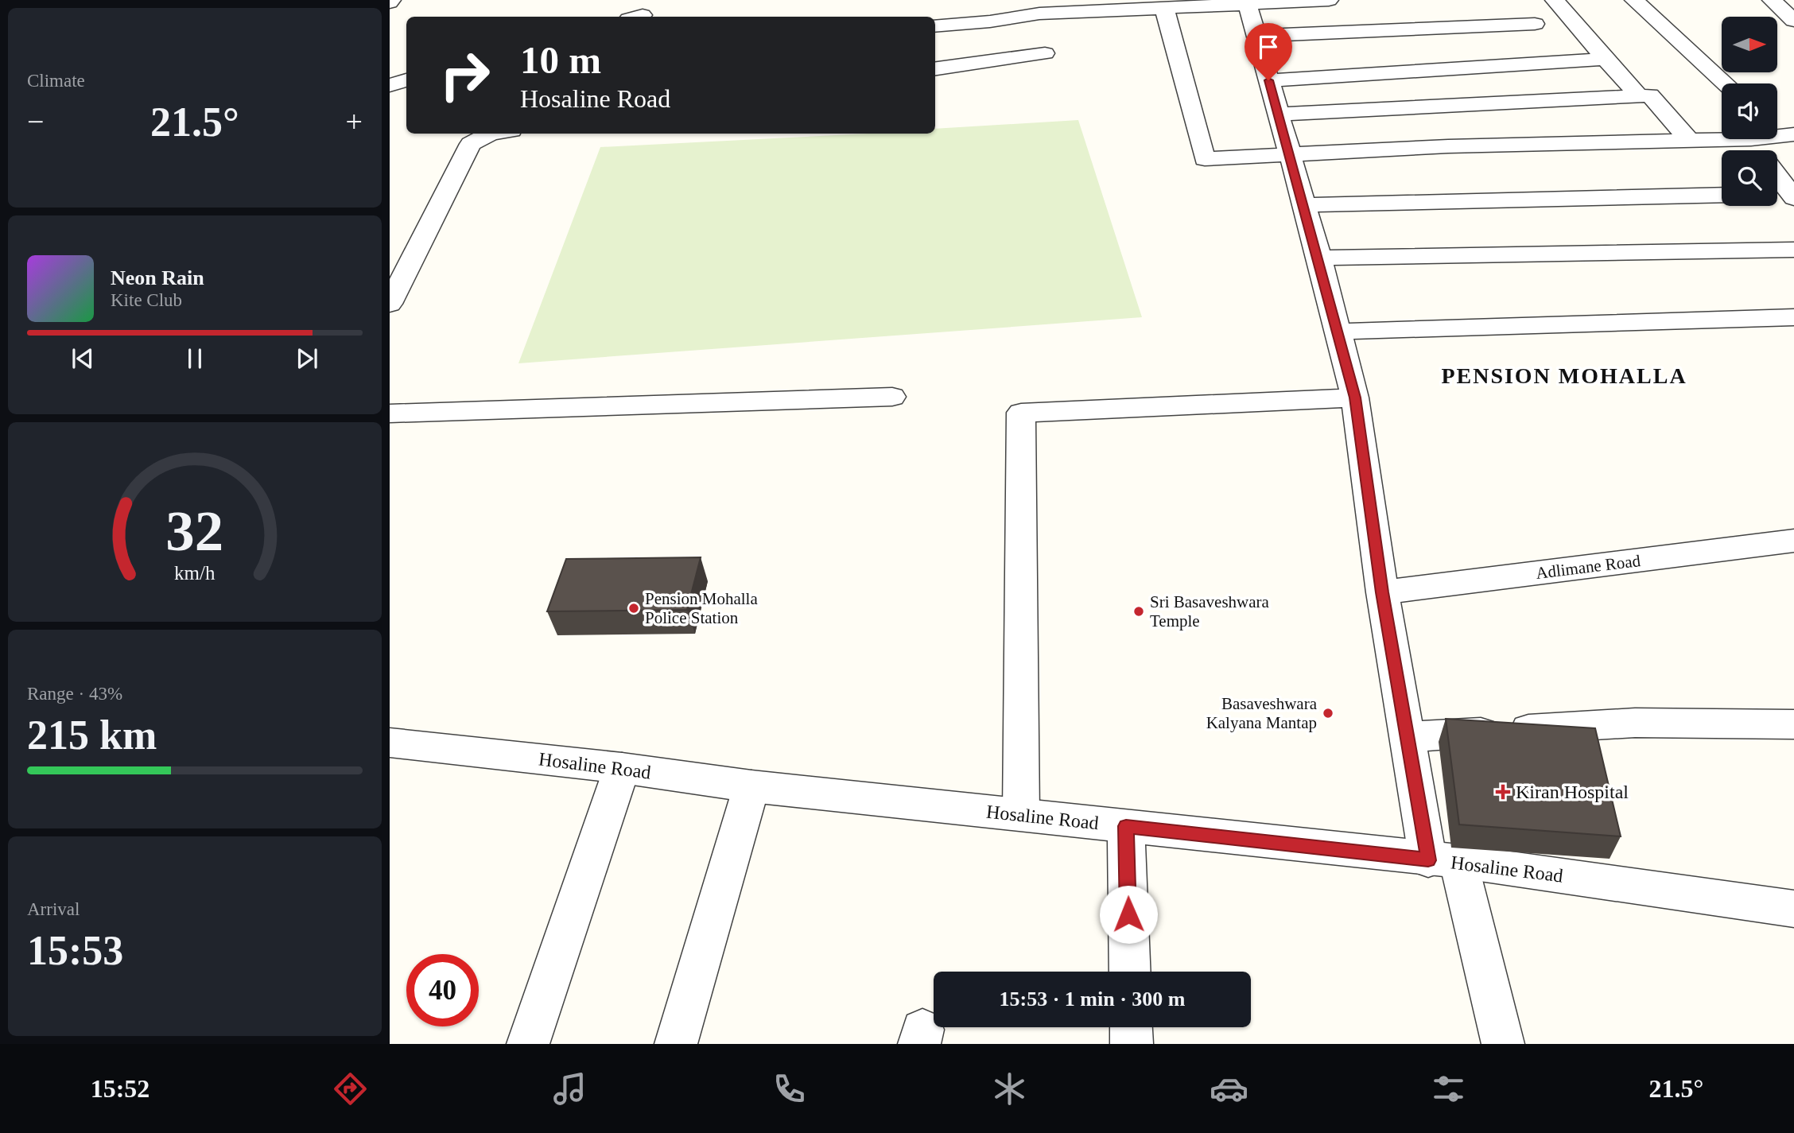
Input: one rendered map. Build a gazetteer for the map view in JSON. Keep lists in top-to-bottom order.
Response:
{
  "streets": {
    "street": ["Adlimane Road", "Hosaline Road"]
  },
  "districts": ["PENSION MOHALLA"],
  "places": {
    "other": ["Pension Mohalla Police Station", "Sri Basaveshwara Temple", "Basaveshwara Kalyana Mantap"],
    "health": ["Kiran Hospital"]
  },
  "north": "right",
  "page": {
    "tile": [
      "Climate",
      ["Range · 43%", "215 km"],
      ["Arrival", "15:53"]
    ],
    "turn": ["10 m", "Hosaline Road"],
    "heat": ["−", "21.5°", "+"],
    "song": ["Neon Rain", "Kite Club"],
    "limit": "40",
    "trip": "15:53 · 1 min · 300 m",
    "tabs": ["15:52", "21.5°"],
    "gauge": ["32", "km/h"]
  }
}
